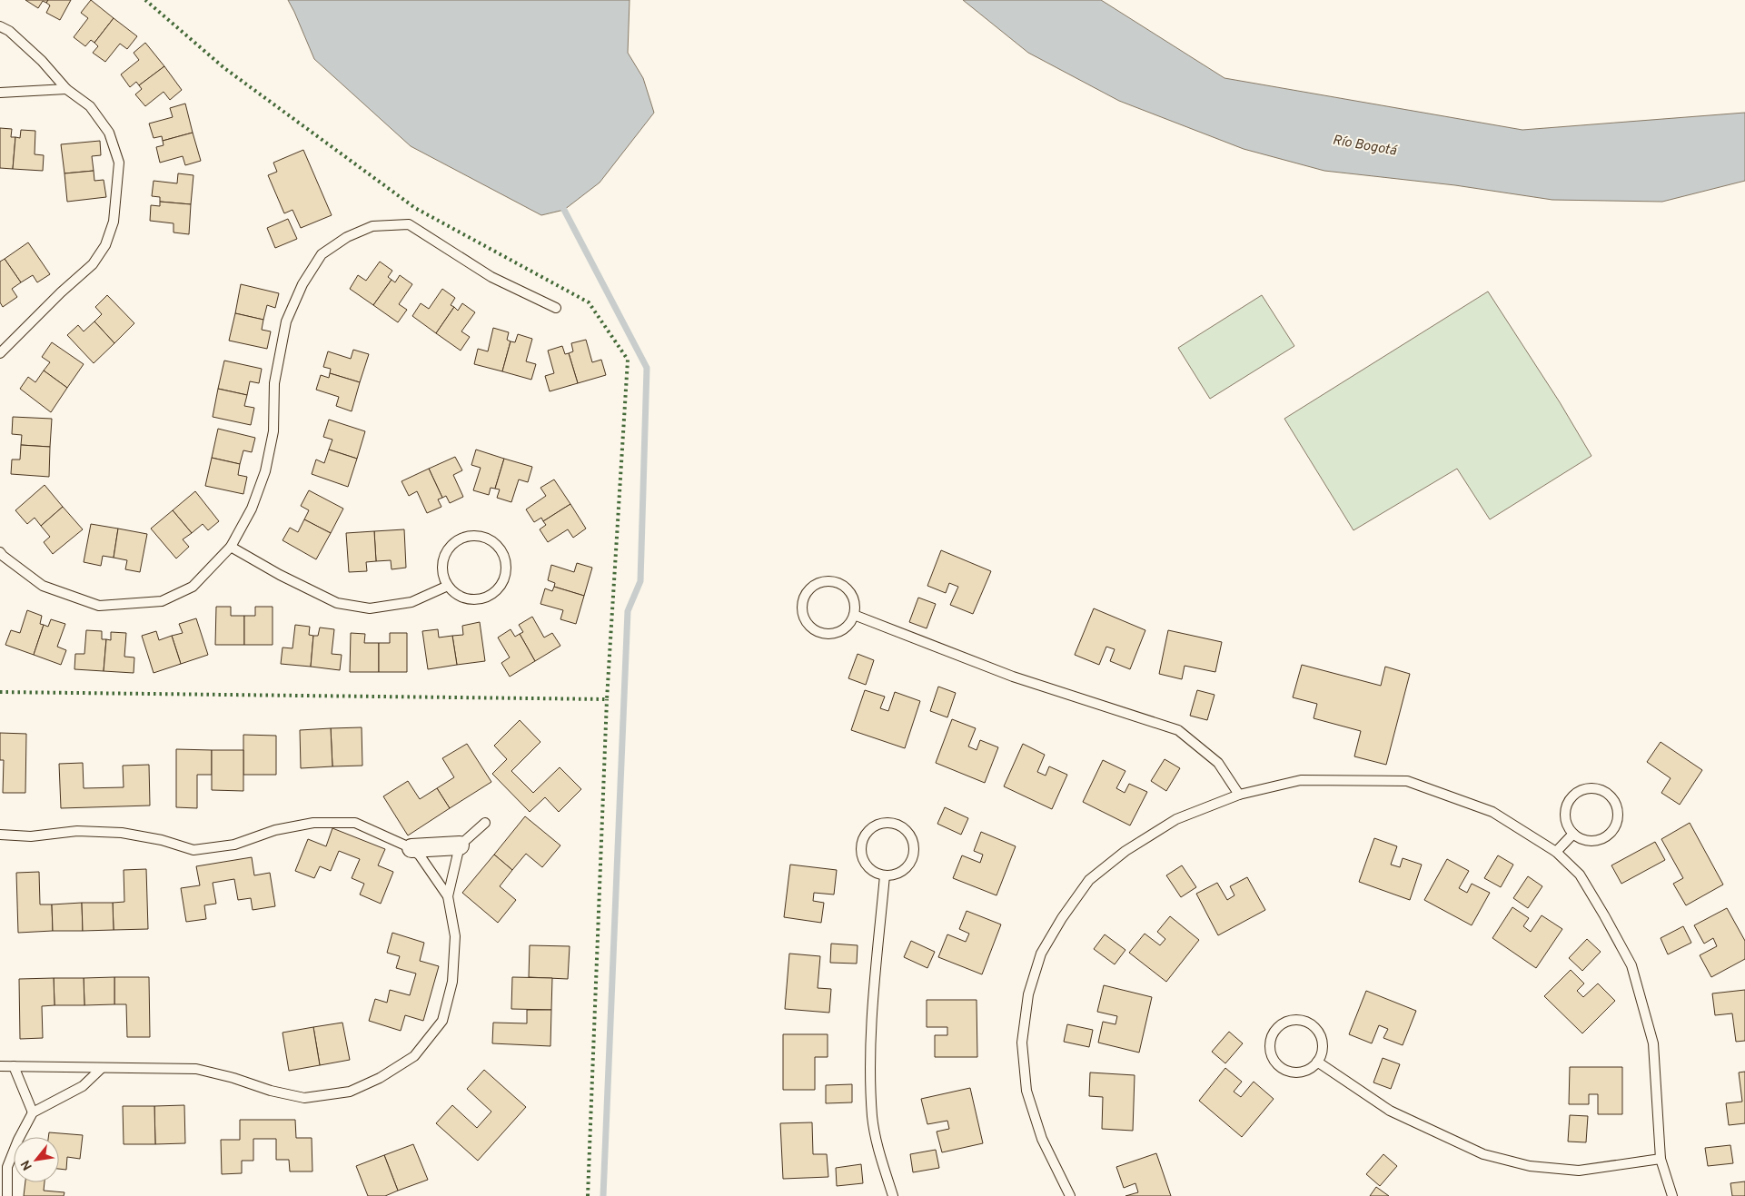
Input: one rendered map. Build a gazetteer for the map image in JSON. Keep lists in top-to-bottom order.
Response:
{
  "water": ["Río Bogotá"],
  "north": "bottom left"
}
